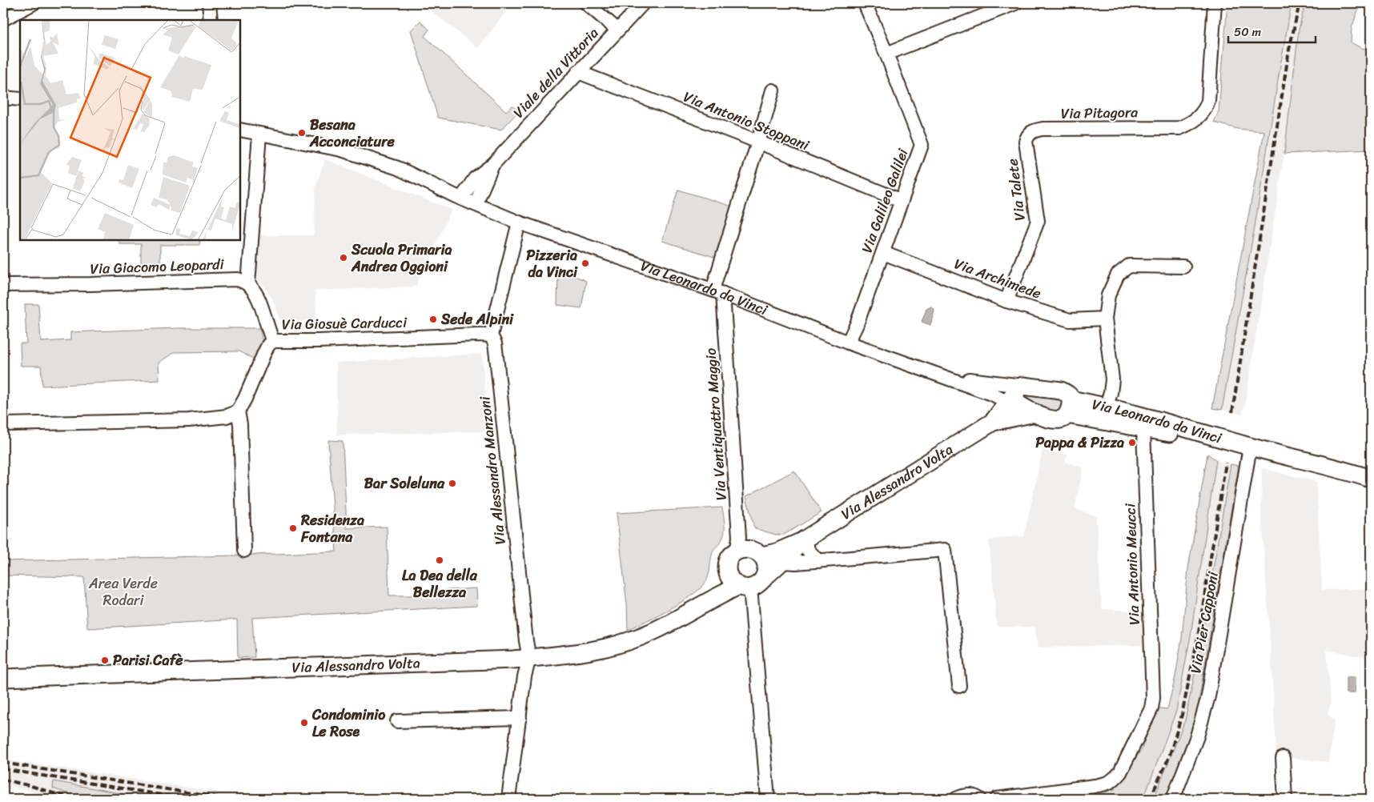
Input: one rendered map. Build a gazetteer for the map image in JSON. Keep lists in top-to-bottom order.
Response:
{
  "streets": {
    "main road": ["Via Leonardo da Vinci", "Via Alessandro Volta"],
    "street": [
      "Viale della Vittoria",
      "Via Pitagora",
      "Via Antonio Stoppani",
      "Via Talete",
      "Via Galileo Galilei",
      "Via Giacomo Leopardi",
      "Via Archimede",
      "Via Giosuè Carducci",
      "Via Ventiquattro Maggio",
      "Via Alessandro Manzoni",
      "Via Antonio Meucci",
      "Via Pier Capponi"
    ]
  },
  "crossings": [
    ["Viale della Vittoria", "Via Antonio Stoppani"],
    ["Viale della Vittoria", "Via Leonardo da Vinci"],
    ["Via Pitagora", "Via Talete"],
    ["Via Antonio Stoppani", "Via Galileo Galilei"],
    ["Via Talete", "Via Archimede"],
    ["Via Galileo Galilei", "Via Archimede"],
    ["Via Galileo Galilei", "Via Leonardo da Vinci"],
    ["Via Leonardo da Vinci", "Via Ventiquattro Maggio"],
    ["Via Leonardo da Vinci", "Via Alessandro Manzoni"],
    ["Via Leonardo da Vinci", "Via Alessandro Volta"],
    ["Via Leonardo da Vinci", "Via Antonio Meucci"],
    ["Via Leonardo da Vinci", "Via Pier Capponi"],
    ["Via Giosuè Carducci", "Via Alessandro Manzoni"],
    ["Via Ventiquattro Maggio", "Via Alessandro Volta"],
    ["Via Alessandro Manzoni", "Via Alessandro Volta"]
  ],
  "parks": ["Area Verde Rodari"],
  "places": [
    "Besana Acconciature",
    "Scuola Primaria Andrea Oggioni",
    "Pizzeria da Vinci",
    "Sede Alpini",
    "Pappa & Pizza",
    "Bar Soleluna",
    "Residenza Fontana",
    "La Dea della Bellezza",
    "Parisi Cafè",
    "Condominio Le Rose"
  ],
  "scale_bar": "50 m"
}
